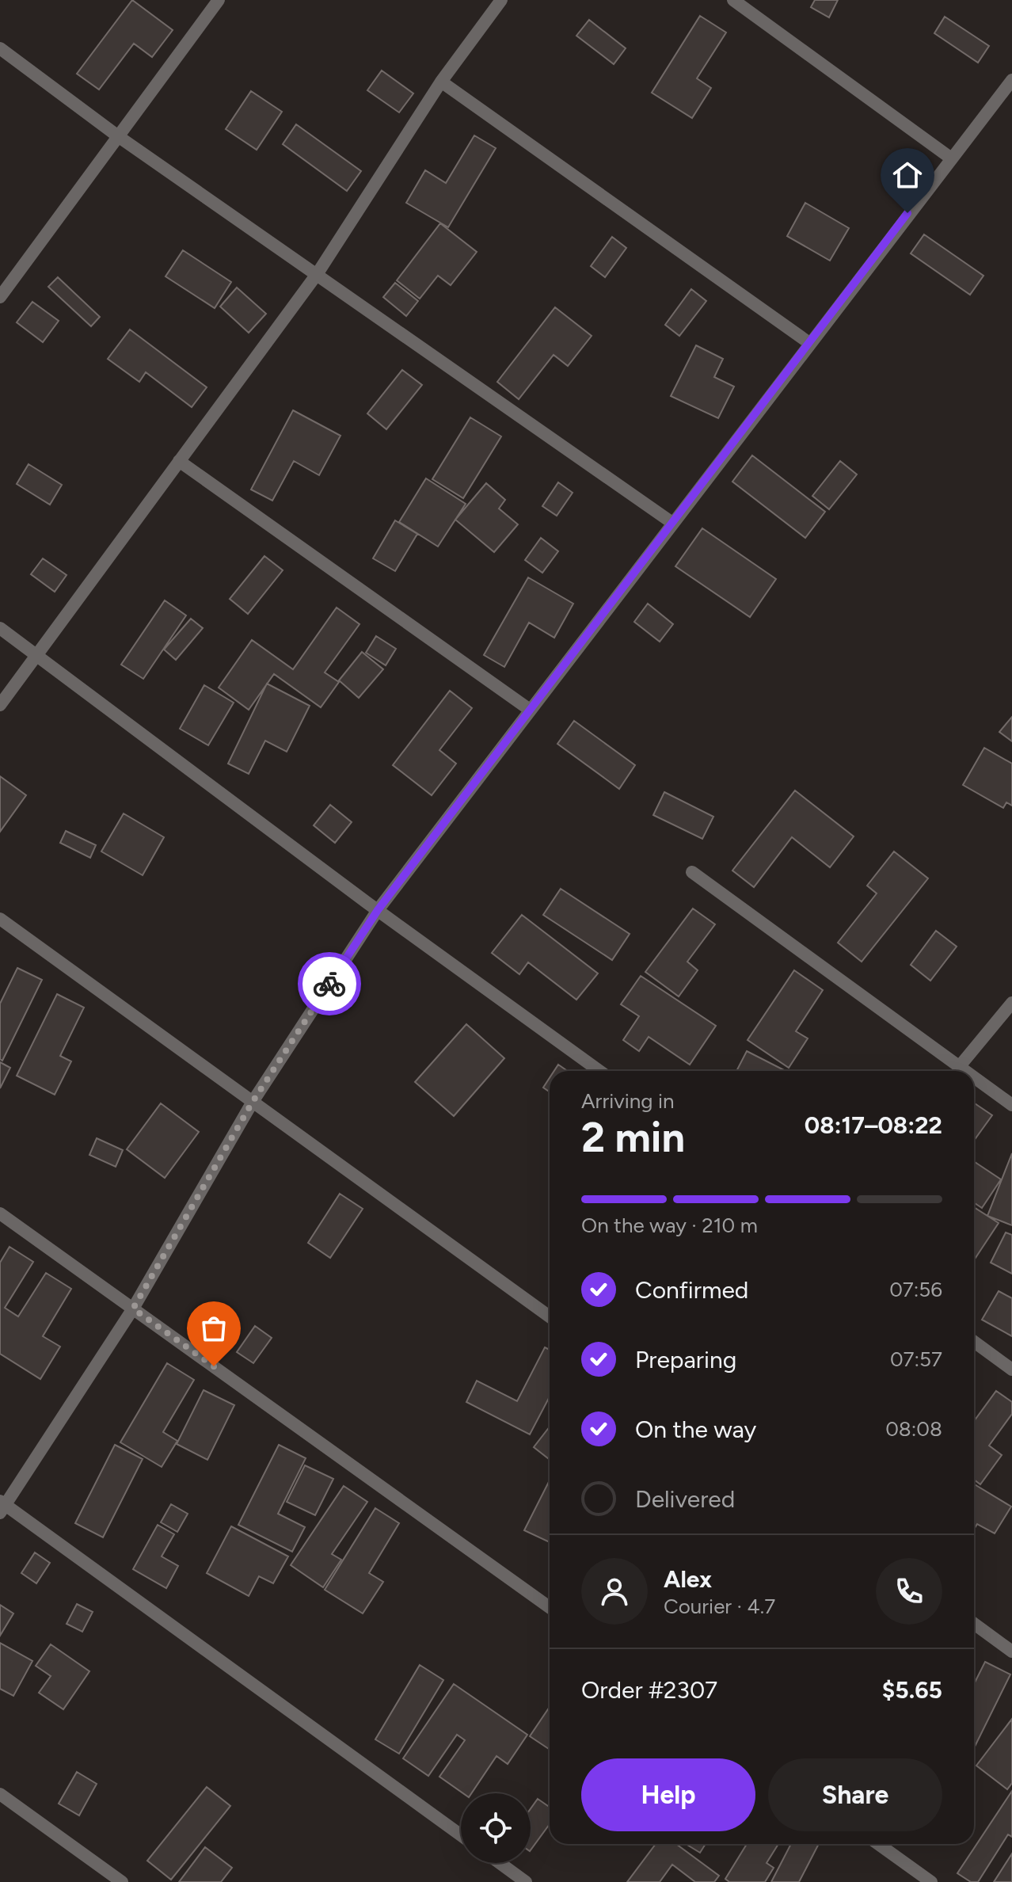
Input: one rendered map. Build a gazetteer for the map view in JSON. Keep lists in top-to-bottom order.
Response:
{
  "page": {
    "heading": ["2 min", "Arriving in", "08:17–08:22"],
    "panel": [
      "Alex",
      "Courier · 4.7",
      "Order #2307",
      "$5.65"
    ],
    "bar": "On the way · 210 m",
    "list": [
      ["Confirmed", "07:56"],
      ["Preparing", "07:57"],
      ["On the way", "08:08"],
      "Delivered"
    ],
    "buttons": ["Help", "Share"]
  }
}
